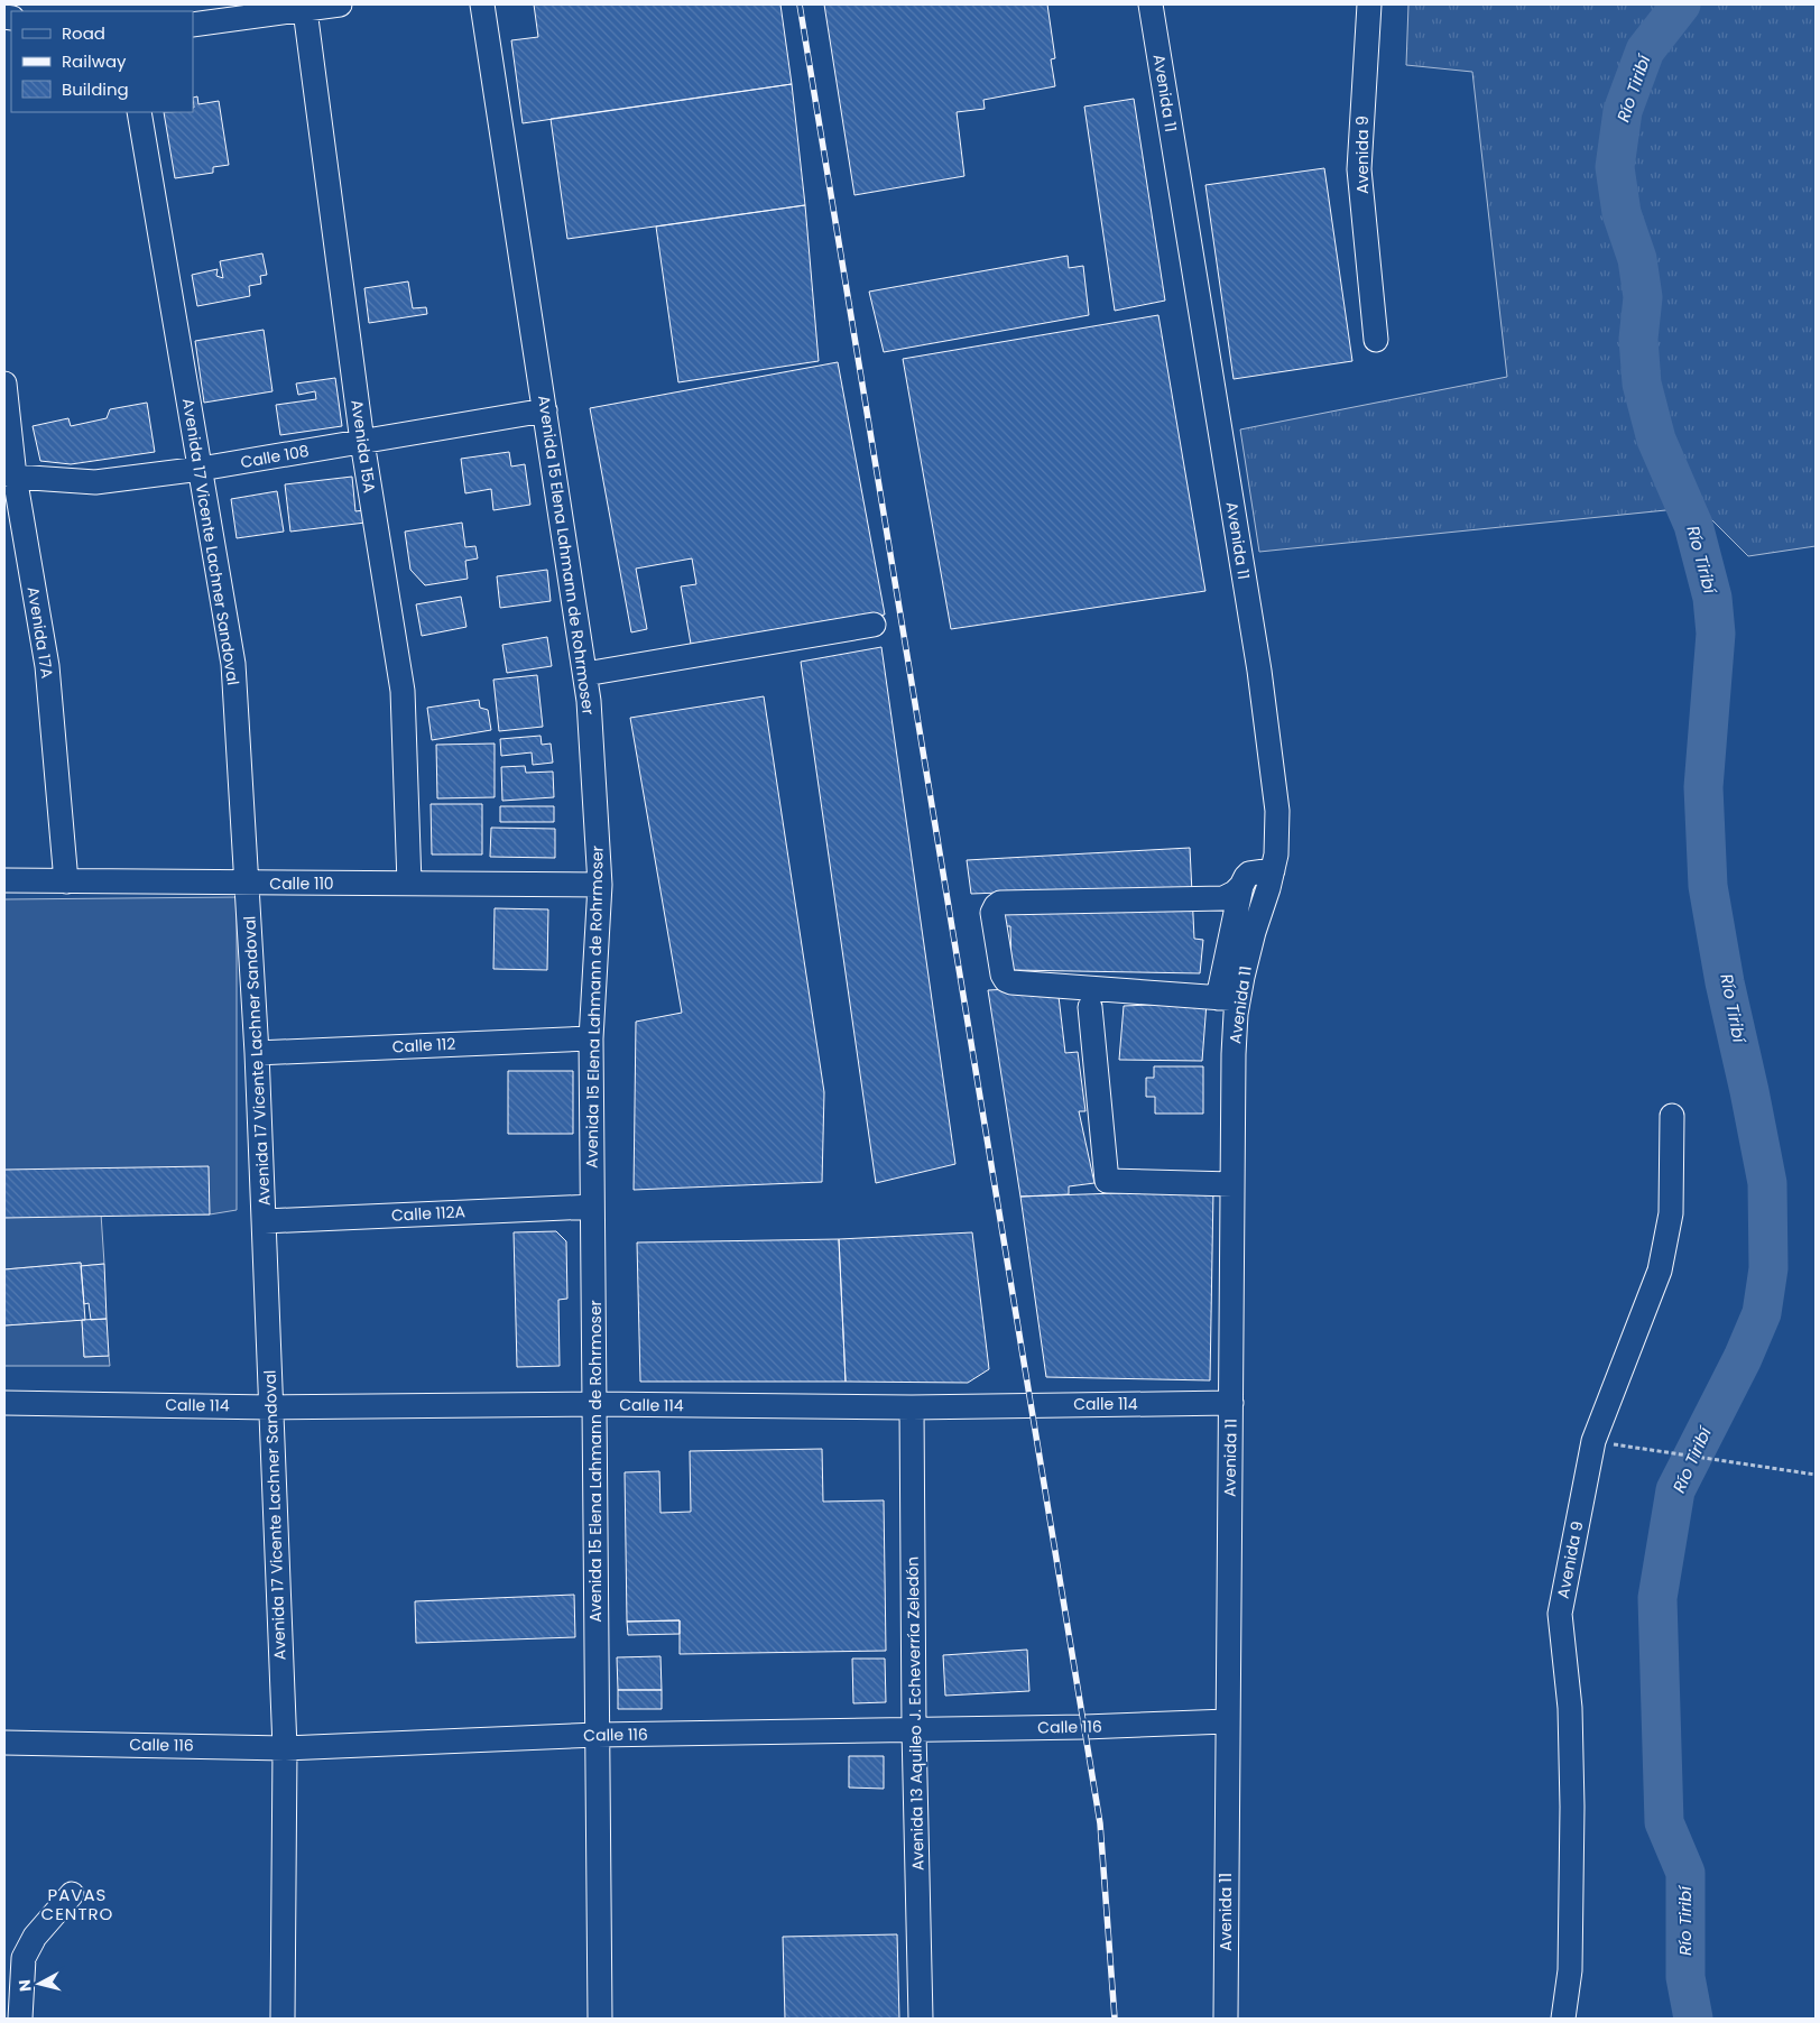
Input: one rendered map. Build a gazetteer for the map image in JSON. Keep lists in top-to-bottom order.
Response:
{
  "streets": {
    "street": [
      "Avenida 11",
      "Avenida 9",
      "Avenida 15A",
      "Calle 108",
      "Avenida 17 Vicente Lachner Sandoval",
      "Avenida 15 Elena Lahmann de Rohrmoser",
      "Avenida 17A",
      "Calle 110",
      "Calle 112",
      "Calle 112A",
      "Calle 114",
      "Avenida 13 Aquileo J. Echeverría Zeledón",
      "Calle 116"
    ]
  },
  "crossings": [
    ["Avenida 11", "Calle 114"],
    ["Avenida 11", "Calle 116"],
    ["Avenida 15A", "Calle 108"],
    ["Avenida 15A", "Calle 110"],
    ["Calle 108", "Avenida 17 Vicente Lachner Sandoval"],
    ["Calle 108", "Avenida 15 Elena Lahmann de Rohrmoser"],
    ["Calle 108", "Avenida 17A"],
    ["Avenida 17 Vicente Lachner Sandoval", "Calle 110"],
    ["Avenida 17 Vicente Lachner Sandoval", "Calle 112"],
    ["Avenida 17 Vicente Lachner Sandoval", "Calle 112A"],
    ["Avenida 17 Vicente Lachner Sandoval", "Calle 114"],
    ["Avenida 17 Vicente Lachner Sandoval", "Calle 116"],
    ["Avenida 15 Elena Lahmann de Rohrmoser", "Calle 110"],
    ["Avenida 15 Elena Lahmann de Rohrmoser", "Calle 112"],
    ["Avenida 15 Elena Lahmann de Rohrmoser", "Calle 112A"],
    ["Avenida 15 Elena Lahmann de Rohrmoser", "Calle 114"],
    ["Avenida 15 Elena Lahmann de Rohrmoser", "Calle 116"],
    ["Avenida 17A", "Calle 110"],
    ["Calle 114", "Avenida 13 Aquileo J. Echeverría Zeledón"],
    ["Avenida 13 Aquileo J. Echeverría Zeledón", "Calle 116"]
  ],
  "districts": ["PAVAS CENTRO"],
  "water": ["Río Tiribí"],
  "legend": ["Road", "Railway", "Building"],
  "north": "left"
}
